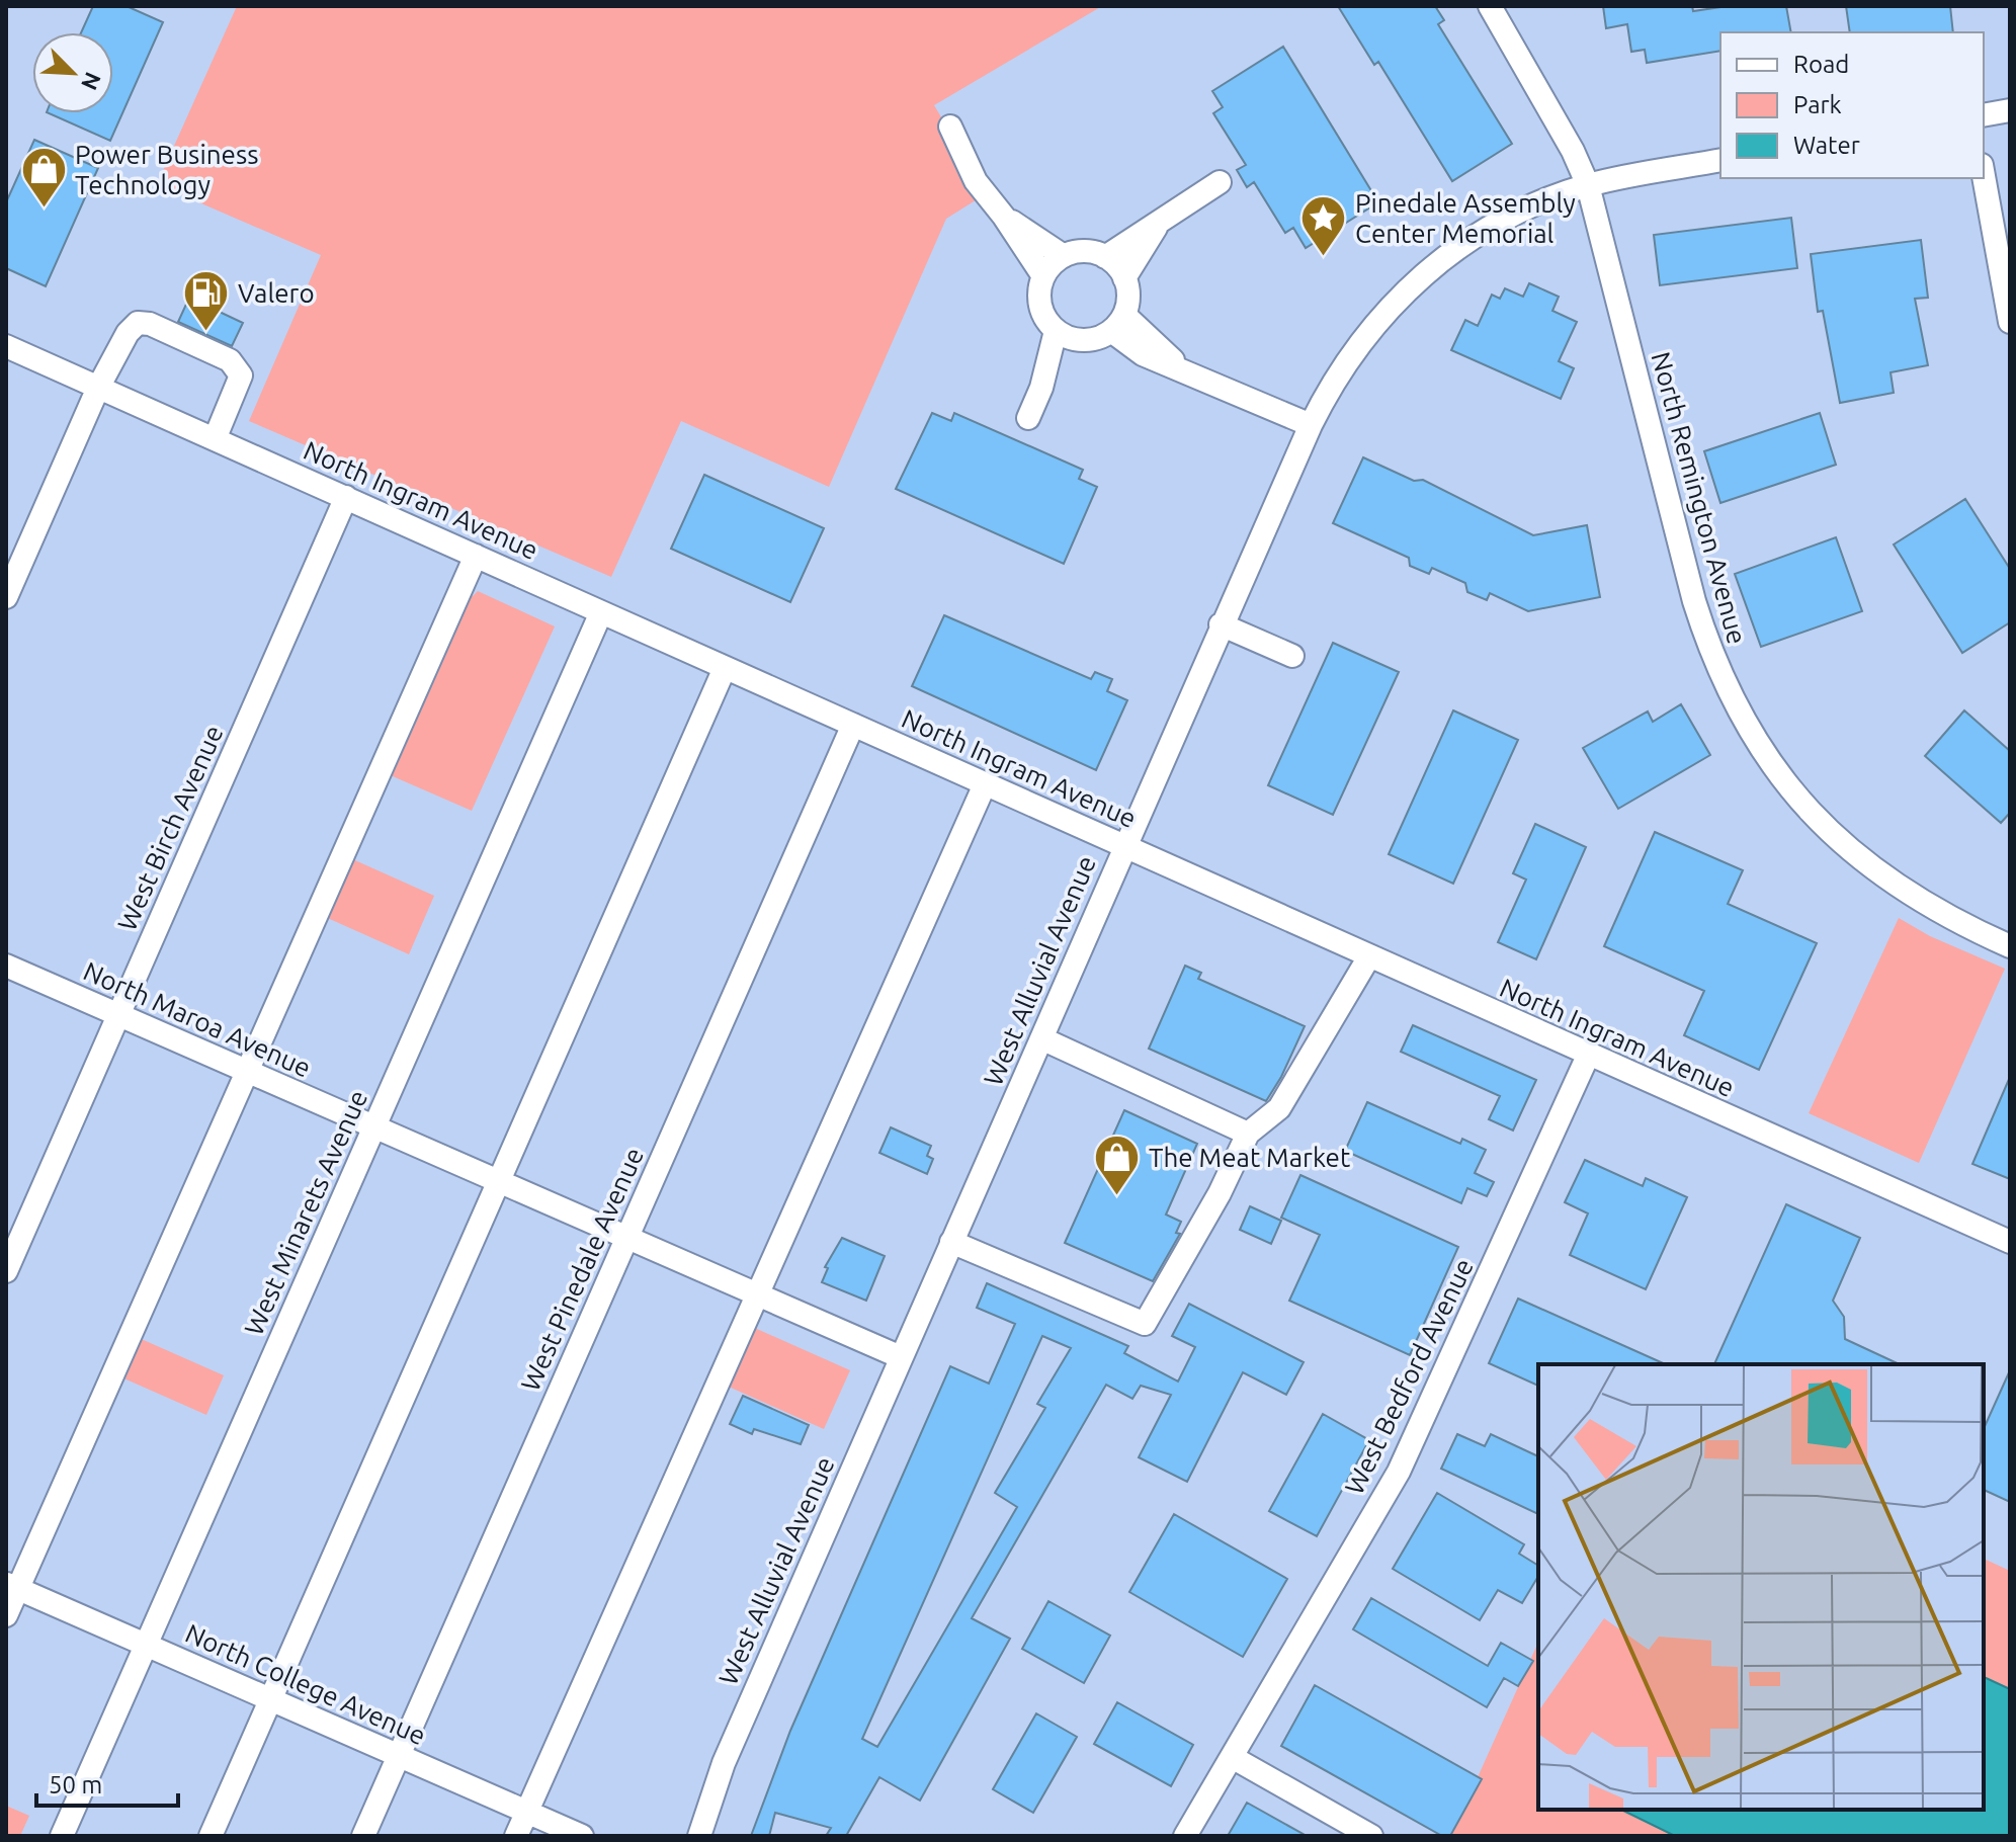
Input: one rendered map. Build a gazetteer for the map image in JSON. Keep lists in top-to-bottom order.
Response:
{
  "streets": {
    "street": [
      "North Remington Avenue",
      "North Ingram Avenue",
      "West Birch Avenue",
      "West Alluvial Avenue",
      "North Maroa Avenue",
      "West Minarets Avenue",
      "West Pinedale Avenue",
      "West Bedford Avenue",
      "North College Avenue"
    ]
  },
  "crossings": [
    ["North Remington Avenue", "West Alluvial Avenue"],
    ["North Ingram Avenue", "West Birch Avenue"],
    ["North Ingram Avenue", "West Alluvial Avenue"],
    ["North Ingram Avenue", "West Minarets Avenue"],
    ["North Ingram Avenue", "West Pinedale Avenue"],
    ["North Ingram Avenue", "West Bedford Avenue"],
    ["West Birch Avenue", "North Maroa Avenue"],
    ["West Alluvial Avenue", "North Maroa Avenue"],
    ["North Maroa Avenue", "West Minarets Avenue"],
    ["North Maroa Avenue", "West Pinedale Avenue"],
    ["West Minarets Avenue", "North College Avenue"],
    ["West Pinedale Avenue", "North College Avenue"]
  ],
  "places": {
    "shop": ["Power Business Technology", "The Meat Market"],
    "place": ["Pinedale Assembly Center Memorial"],
    "fuel station": ["Valero"]
  },
  "legend": ["Road", "Park", "Water"],
  "scale_bar": "50 m",
  "north": "bottom right"
}
